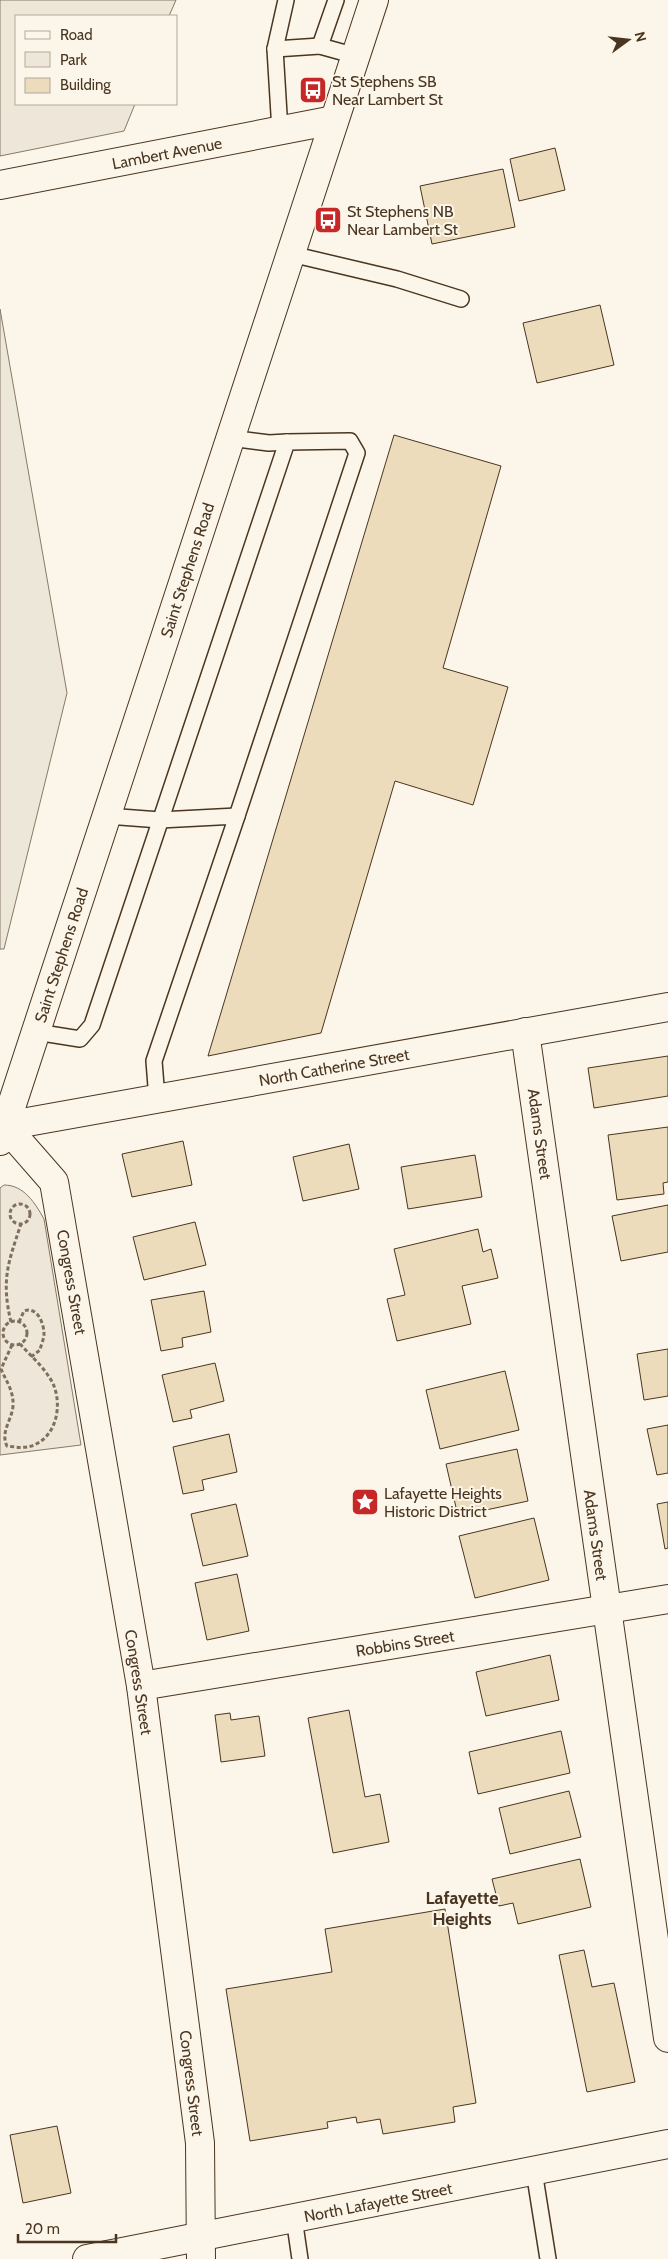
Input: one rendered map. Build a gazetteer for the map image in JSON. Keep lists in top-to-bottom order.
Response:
{
  "streets": {
    "street": [
      "Lambert Avenue",
      "Saint Stephens Road",
      "North Catherine Street",
      "Adams Street",
      "Congress Street",
      "Robbins Street",
      "North Lafayette Street"
    ]
  },
  "crossings": [
    ["Lambert Avenue", "Saint Stephens Road"],
    ["Saint Stephens Road", "North Catherine Street"],
    ["Saint Stephens Road", "Congress Street"],
    ["North Catherine Street", "Adams Street"],
    ["North Catherine Street", "Congress Street"],
    ["Adams Street", "Robbins Street"],
    ["Congress Street", "Robbins Street"],
    ["Congress Street", "North Lafayette Street"]
  ],
  "districts": ["Lafayette Heights"],
  "places": {
    "bus stop": ["St Stephens SB Near Lambert St", "St Stephens NB Near Lambert St"],
    "place": ["Lafayette Heights Historic District"]
  },
  "legend": ["Road", "Park", "Building"],
  "scale_bar": "20 m",
  "north": "right"
}
